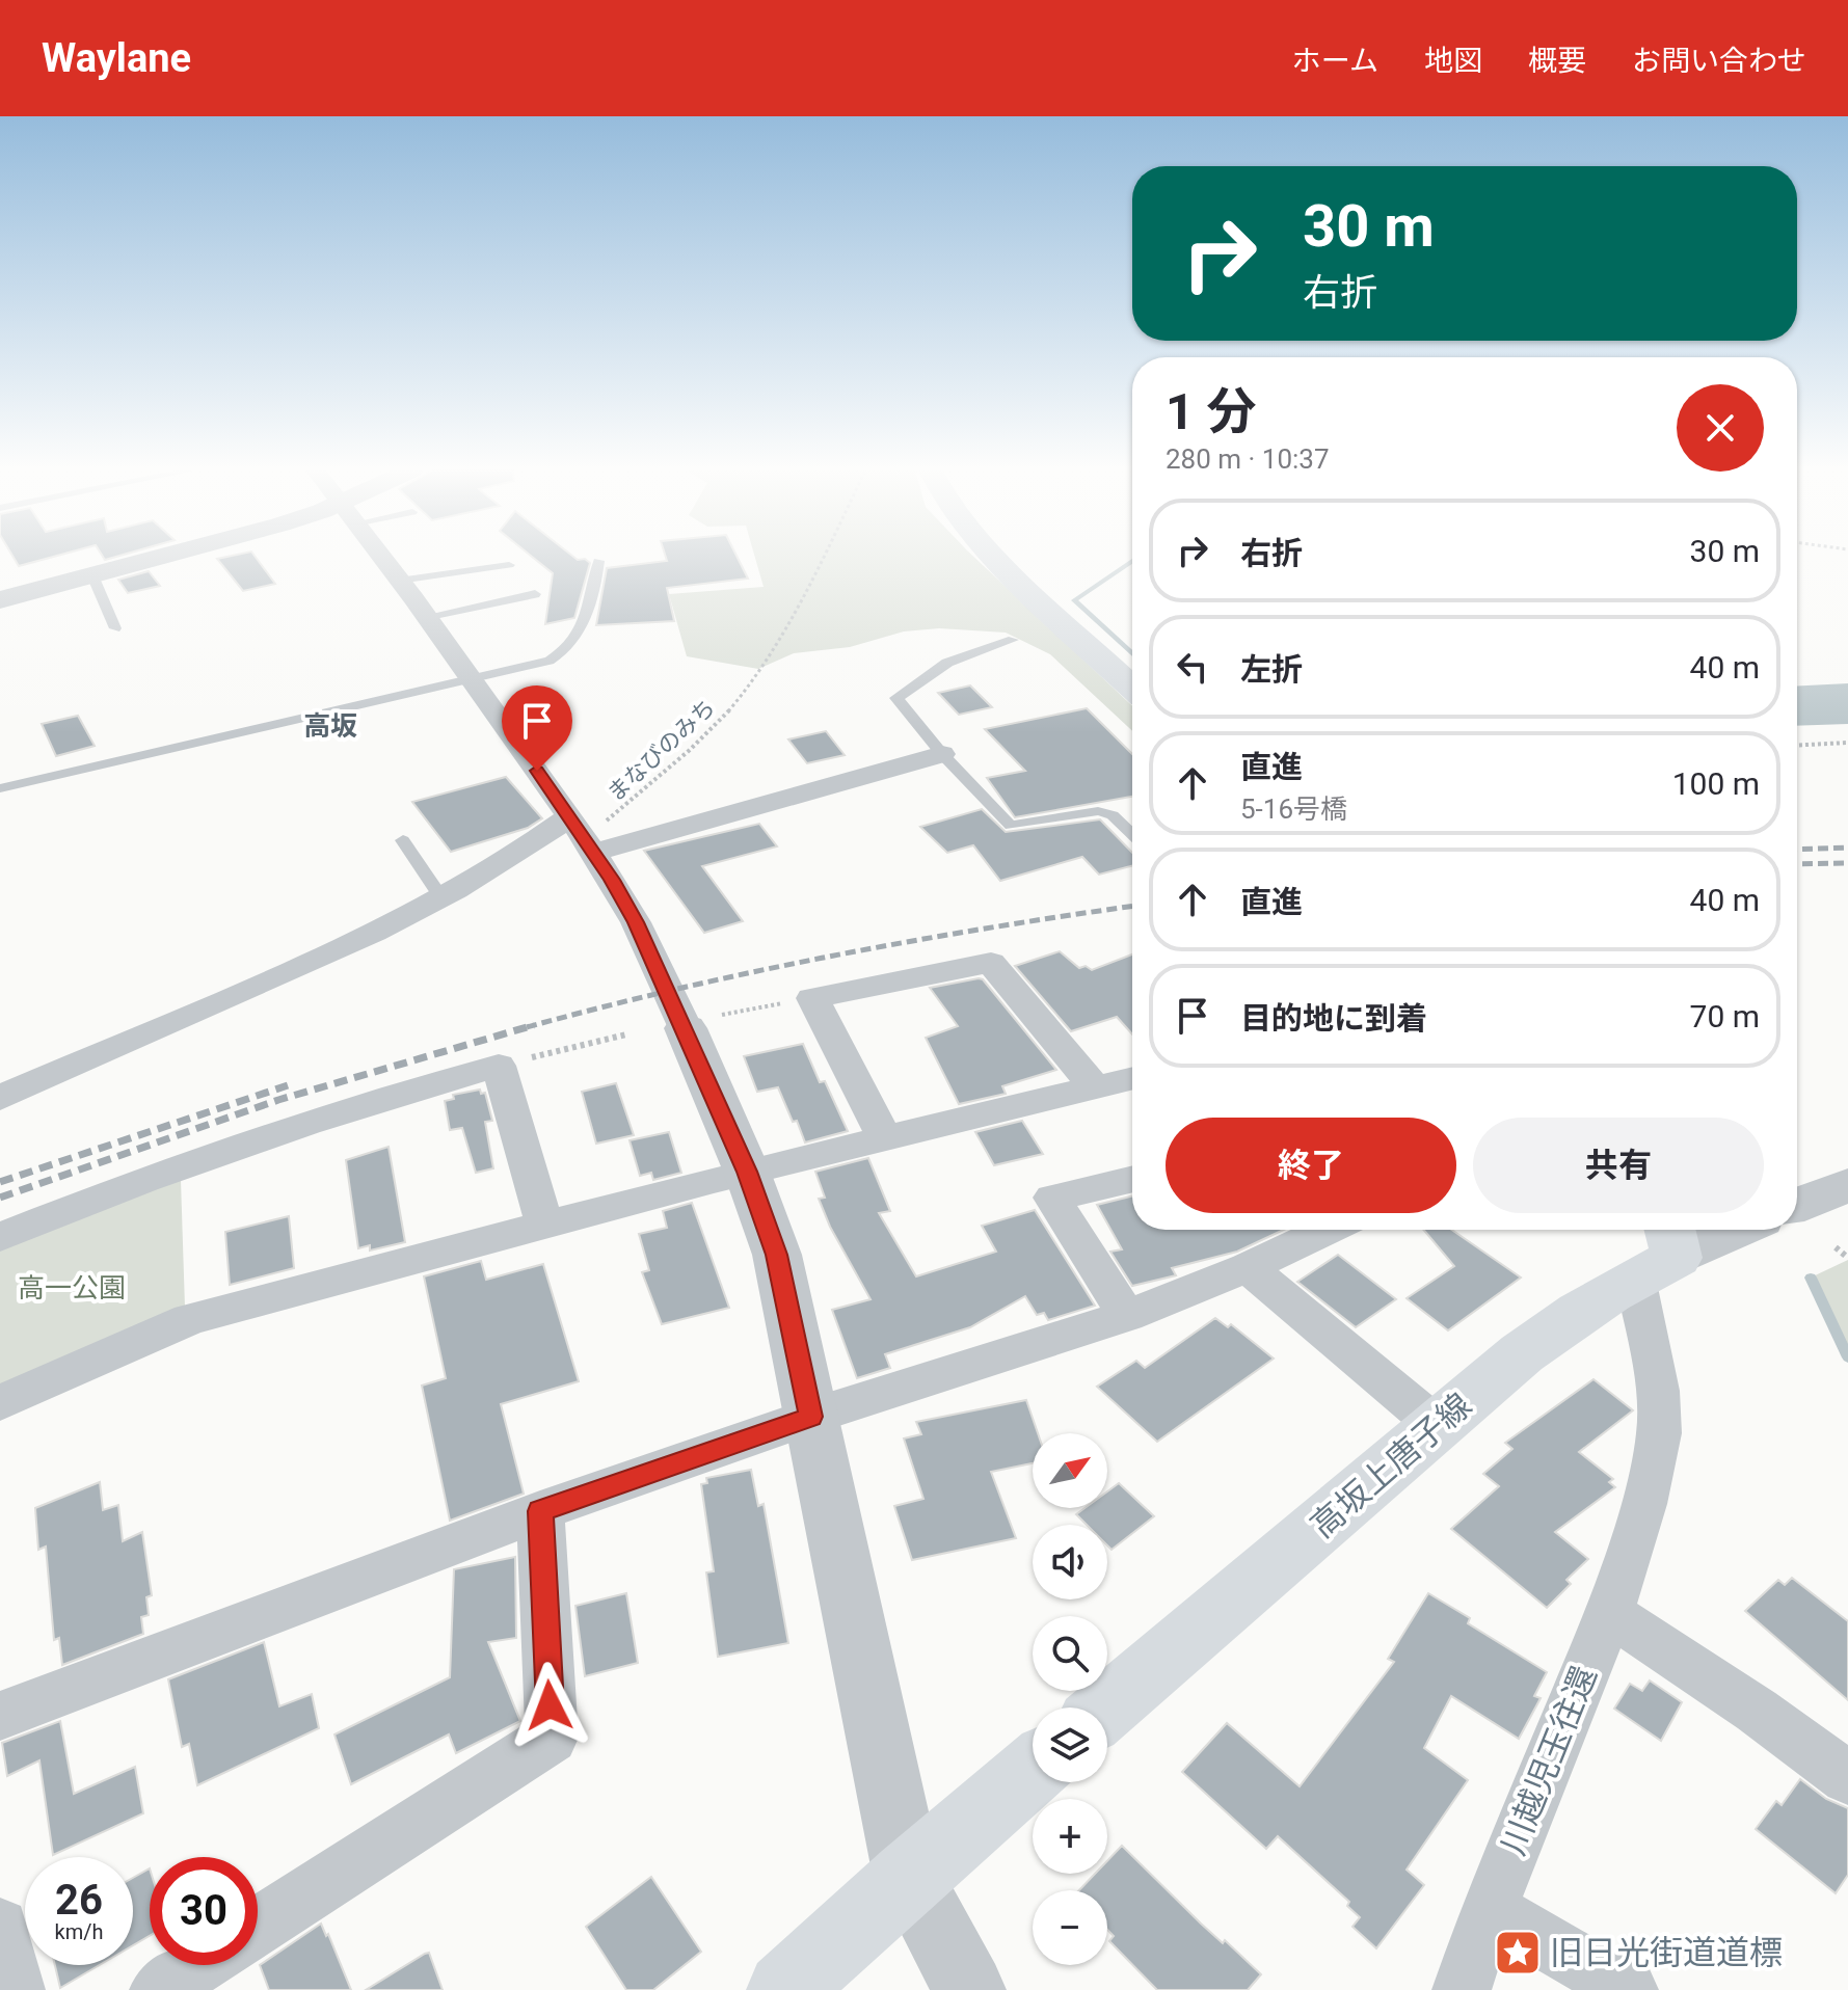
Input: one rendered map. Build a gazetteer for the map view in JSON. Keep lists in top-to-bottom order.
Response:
{
  "streets": {
    "main road": ["高坂上唐子線"],
    "street": ["川越児玉往還"],
    "path": ["まなびのみち"]
  },
  "crossings": [
    ["高坂上唐子線", "川越児玉往還"]
  ],
  "districts": ["高坂"],
  "parks": ["高一公園"],
  "places": {
    "place": ["旧日光街道道標"]
  },
  "north": "top right",
  "page": {
    "header": "Waylane",
    "nav": [
      "ホーム",
      "地図",
      "概要",
      "お問い合わせ"
    ],
    "turn": ["30 m", "右折"],
    "heading": ["1 分", "280 m · 10:37"],
    "list": [
      {
        "name": "右折",
        "value": "30 m"
      },
      {
        "name": "左折",
        "value": "40 m"
      },
      {
        "name": "直進",
        "note": "5-16号橋",
        "value": "100 m"
      },
      {
        "name": "直進",
        "value": "40 m"
      },
      {
        "name": "目的地に到着",
        "value": "70 m"
      }
    ],
    "buttons": ["終了", "共有"],
    "map_buttons": ["+", "−"],
    "speed": "26 km/h",
    "limit": "30"
  }
}
